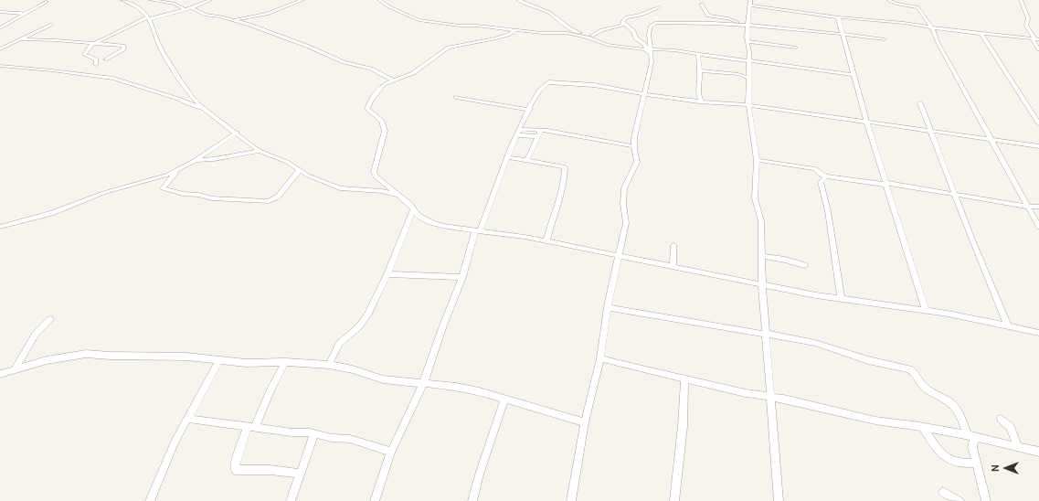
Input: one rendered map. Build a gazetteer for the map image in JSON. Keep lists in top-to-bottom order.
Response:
{
  "north": "left"
}
